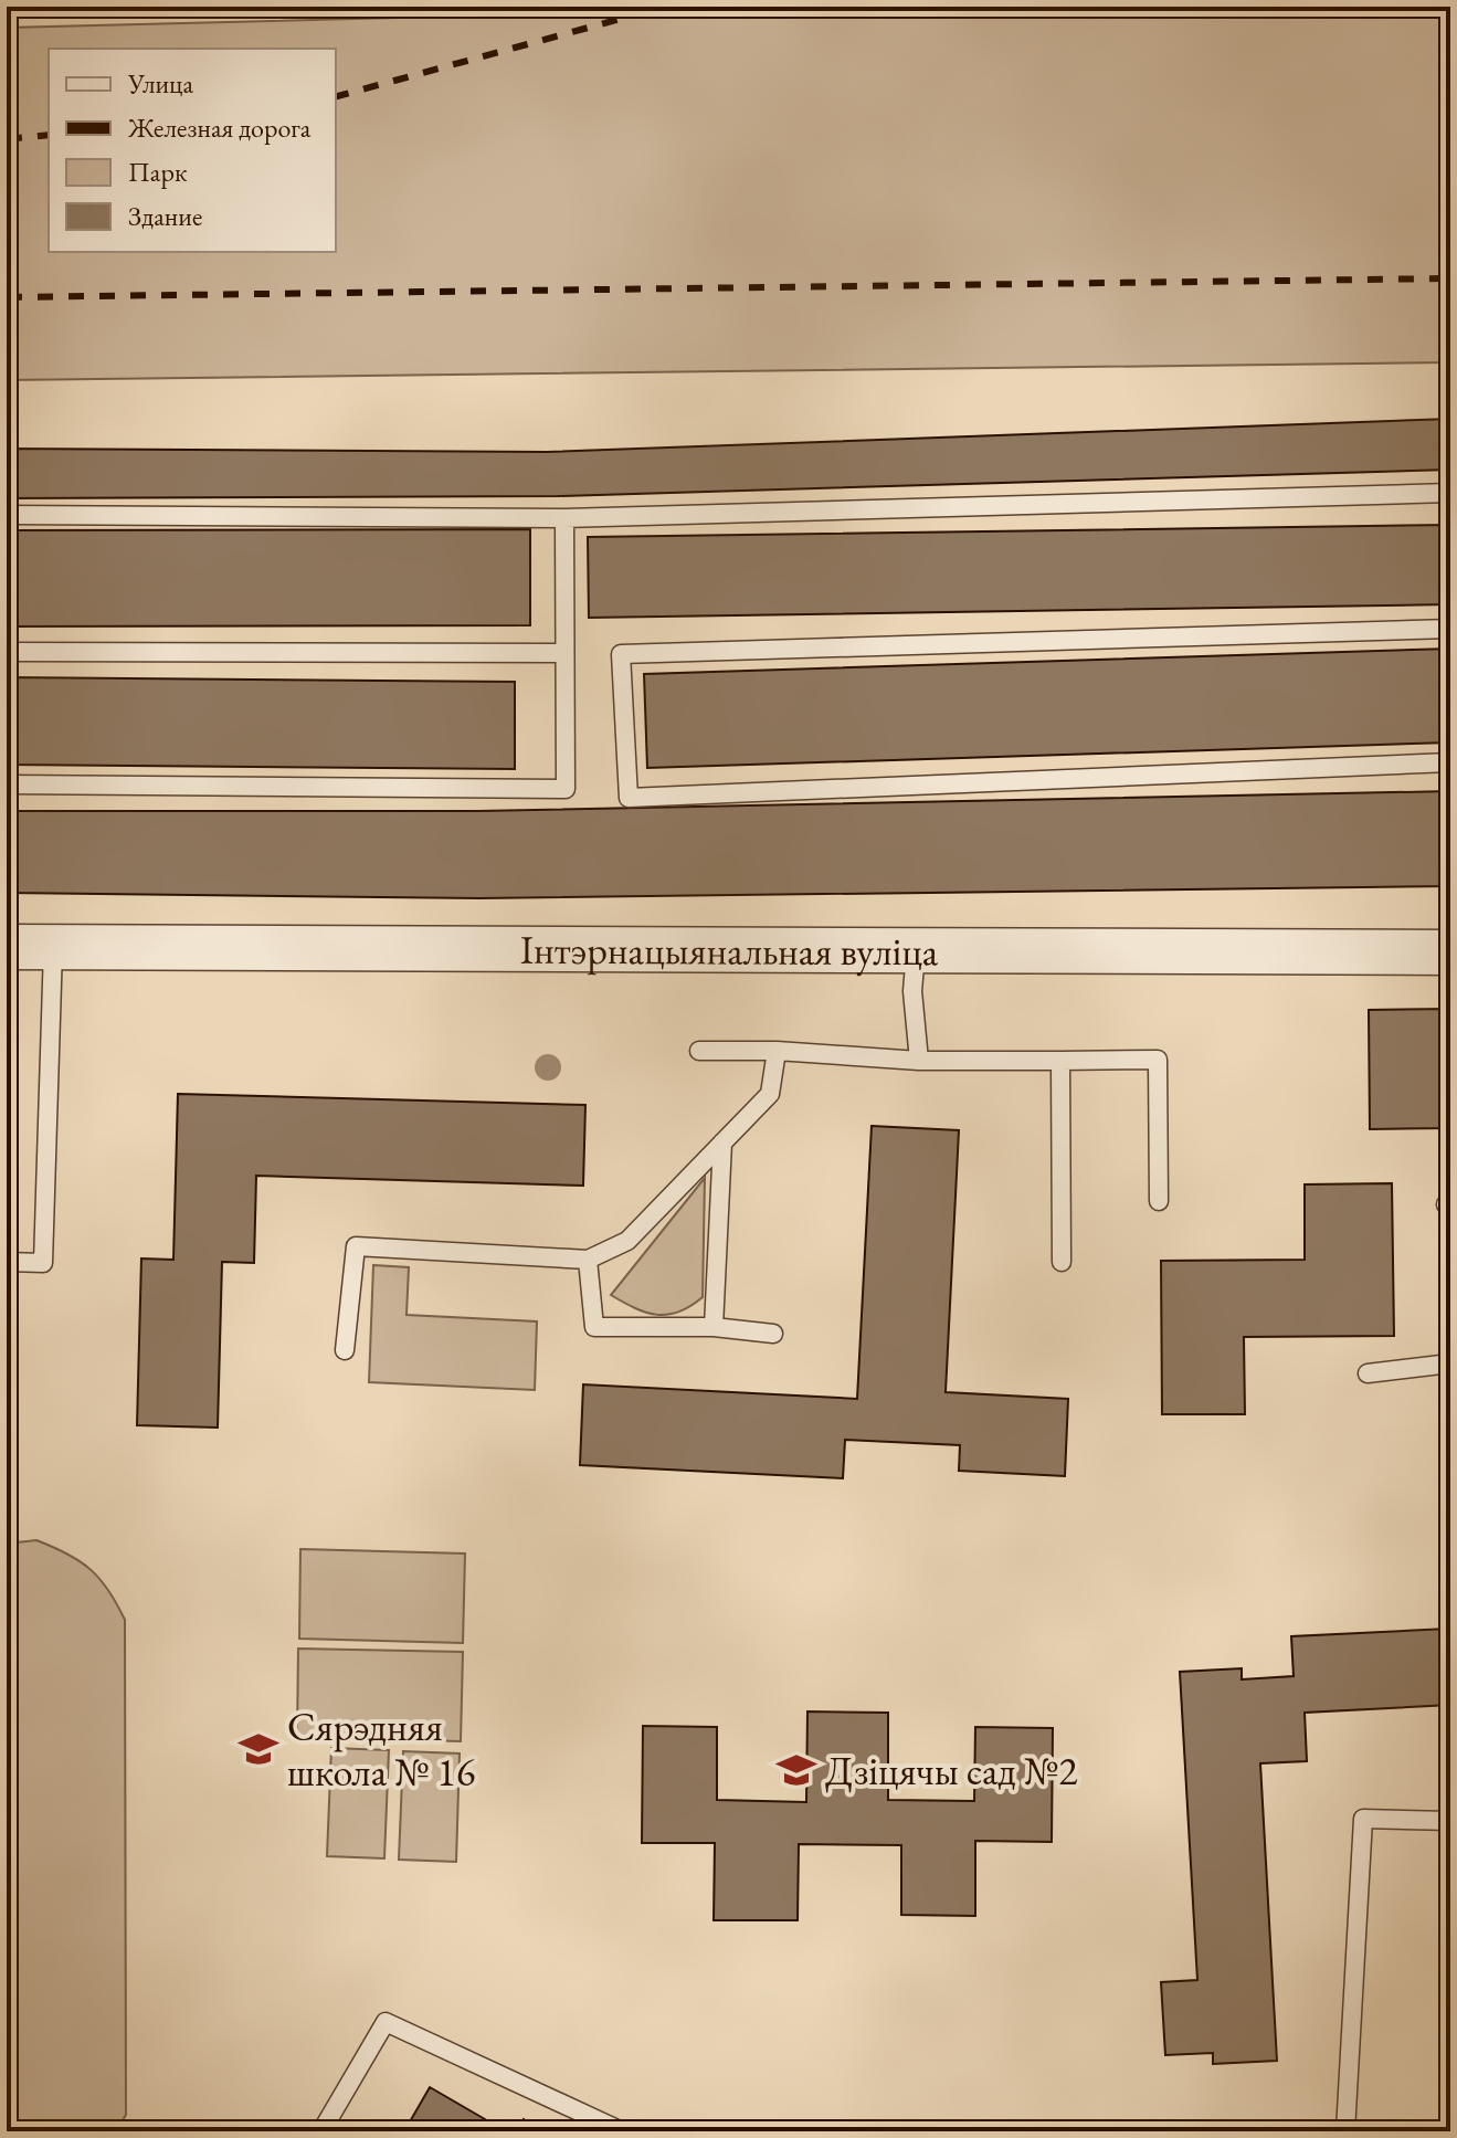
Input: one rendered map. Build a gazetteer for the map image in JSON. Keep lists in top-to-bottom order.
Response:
{
  "streets": {
    "street": ["Інтэрнацыянальная вуліца"]
  },
  "places": {
    "school or university": ["Сярэдняя школа № 16", "Дзіцячы сад №2"]
  },
  "legend": [
    "Улица",
    "Железная дорога",
    "Парк",
    "Здание"
  ]
}
